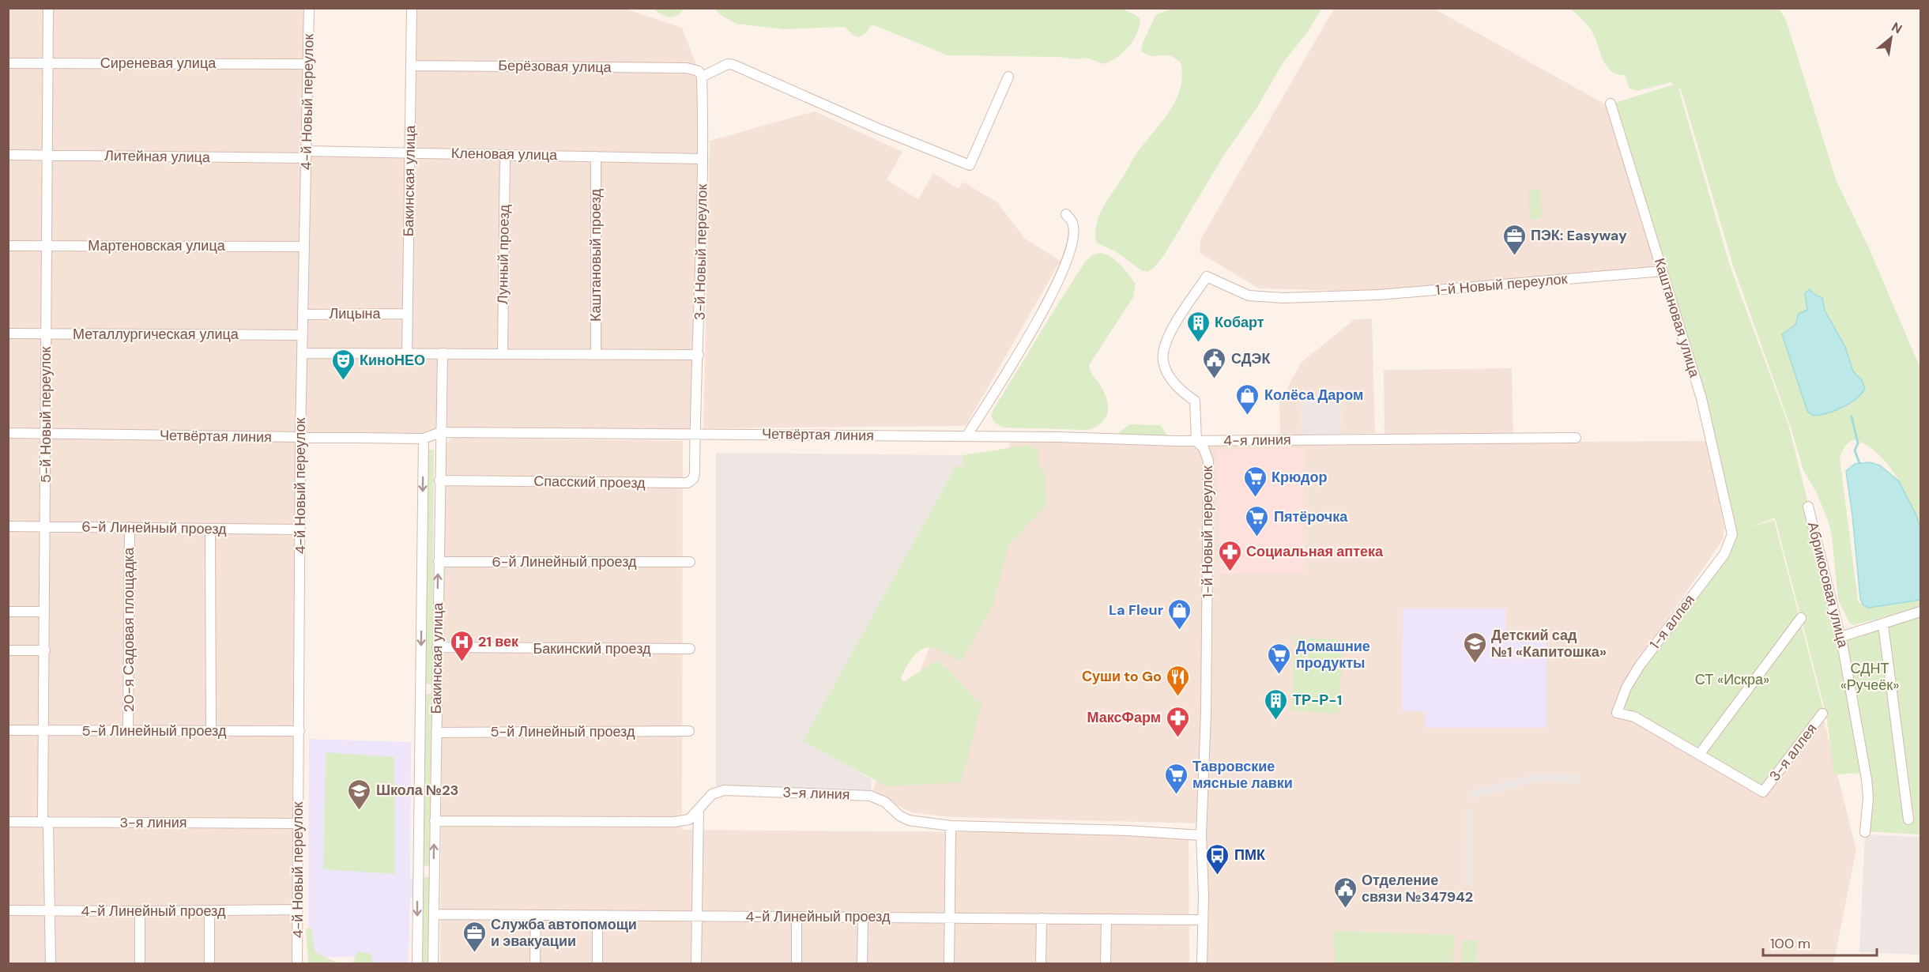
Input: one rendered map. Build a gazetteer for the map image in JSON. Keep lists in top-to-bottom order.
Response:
{
  "streets": {
    "street": [
      "Сиреневая улица",
      "Берёзовая улица",
      "4-й Новый переулок",
      "Кленовая улица",
      "Литейная улица",
      "Бакинская улица",
      "Мартеновская улица",
      "3-й Новый переулок",
      "Лунный проезд",
      "Каштановый проезд",
      "1-й Новый переулок",
      "Лицына",
      "Каштановая улица",
      "Металлургическая улица",
      "5-й Новый переулок",
      "Четвёртая линия",
      "4-я линия",
      "Спасский проезд",
      "6-й Линейный проезд",
      "Абрикосовая улица",
      "1-я аллея",
      "20-я Садовая площадка",
      "Бакинский проезд",
      "5-й Линейный проезд",
      "3-я аллея",
      "3-я линия",
      "4-й Линейный проезд"
    ]
  },
  "crossings": [
    ["Сиреневая улица", "4-й Новый переулок"],
    ["Сиреневая улица", "5-й Новый переулок"],
    ["Берёзовая улица", "Бакинская улица"],
    ["Берёзовая улица", "3-й Новый переулок"],
    ["4-й Новый переулок", "Кленовая улица"],
    ["4-й Новый переулок", "Литейная улица"],
    ["4-й Новый переулок", "Мартеновская улица"],
    ["4-й Новый переулок", "Лицына"],
    ["4-й Новый переулок", "Металлургическая улица"],
    ["4-й Новый переулок", "Четвёртая линия"],
    ["4-й Новый переулок", "6-й Линейный проезд"],
    ["4-й Новый переулок", "5-й Линейный проезд"],
    ["4-й Новый переулок", "3-я линия"],
    ["4-й Новый переулок", "4-й Линейный проезд"],
    ["Кленовая улица", "Литейная улица"],
    ["Кленовая улица", "Бакинская улица"],
    ["Кленовая улица", "3-й Новый переулок"],
    ["Кленовая улица", "Лунный проезд"],
    ["Кленовая улица", "Каштановый проезд"],
    ["Литейная улица", "5-й Новый переулок"],
    ["Бакинская улица", "Лицына"],
    ["Бакинская улица", "Четвёртая линия"],
    ["Бакинская улица", "Спасский проезд"],
    ["Бакинская улица", "6-й Линейный проезд"],
    ["Бакинская улица", "Бакинский проезд"],
    ["Бакинская улица", "5-й Линейный проезд"],
    ["Бакинская улица", "3-я линия"],
    ["Бакинская улица", "4-й Линейный проезд"],
    ["Мартеновская улица", "5-й Новый переулок"],
    ["3-й Новый переулок", "Четвёртая линия"],
    ["3-й Новый переулок", "Спасский проезд"],
    ["1-й Новый переулок", "Каштановая улица"],
    ["1-й Новый переулок", "Четвёртая линия"],
    ["1-й Новый переулок", "4-я линия"],
    ["1-й Новый переулок", "3-я линия"],
    ["1-й Новый переулок", "4-й Линейный проезд"],
    ["Каштановая улица", "1-я аллея"],
    ["Металлургическая улица", "5-й Новый переулок"],
    ["5-й Новый переулок", "Четвёртая линия"],
    ["5-й Новый переулок", "6-й Линейный проезд"],
    ["5-й Новый переулок", "5-й Линейный проезд"],
    ["5-й Новый переулок", "3-я линия"],
    ["5-й Новый переулок", "4-й Линейный проезд"],
    ["Четвёртая линия", "4-я линия"],
    ["Четвёртая линия", "Спасский проезд"],
    ["6-й Линейный проезд", "20-я Садовая площадка"],
    ["1-я аллея", "3-я аллея"],
    ["20-я Садовая площадка", "5-й Линейный проезд"]
  ],
  "parks": ["СДНТ «Ручеёк»", "СТ «Искра»"],
  "places": {
    "office": ["ПЭК: Easyway", "Служба автопомощи и эвакуации"],
    "building": ["Кобарт", "ТР-Р-1"],
    "public building": ["СДЭК", "Отделение связи №347942"],
    "theatre": ["КиноНЕО"],
    "shop": ["Колёса Даром", "La Fleur"],
    "supermarket": [
      "Крюдор",
      "Пятёрочка",
      "Домашние продукты",
      "Тавровские мясные лавки"
    ],
    "pharmacy": ["Социальная аптека", "МаксФарм"],
    "hospital": ["21 век"],
    "school or university": ["Детский сад №1 «Капитошка»", "Школа №23"],
    "restaurant": ["Суши to Go"],
    "bus stop": ["ПМК"]
  },
  "scale_bar": "100 m",
  "north": "top right"
}
